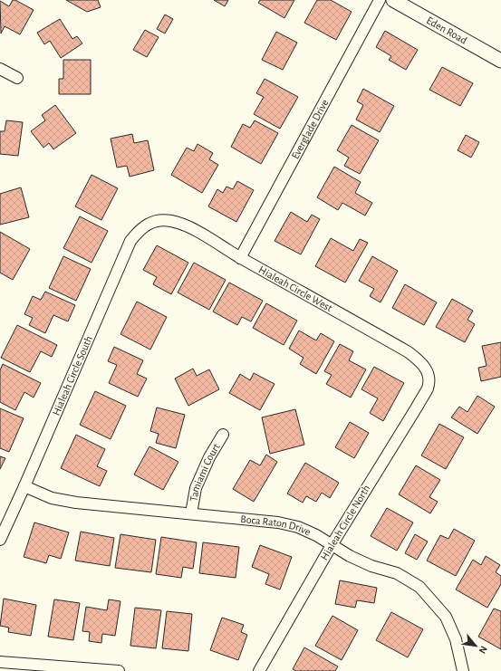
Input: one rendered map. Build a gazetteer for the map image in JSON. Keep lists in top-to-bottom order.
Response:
{
  "streets": {
    "street": [
      "Eden Road",
      "Everglade Drive",
      "Hialeah Circle West",
      "Hialeah Circle South",
      "Tamiami Court",
      "Hialeah Circle North",
      "Boca Raton Drive"
    ]
  },
  "crossings": [
    ["Everglade Drive", "Hialeah Circle West"],
    ["Hialeah Circle West", "Hialeah Circle South"],
    ["Hialeah Circle West", "Hialeah Circle North"],
    ["Hialeah Circle South", "Boca Raton Drive"],
    ["Tamiami Court", "Boca Raton Drive"],
    ["Hialeah Circle North", "Boca Raton Drive"]
  ],
  "north": "bottom right"
}
